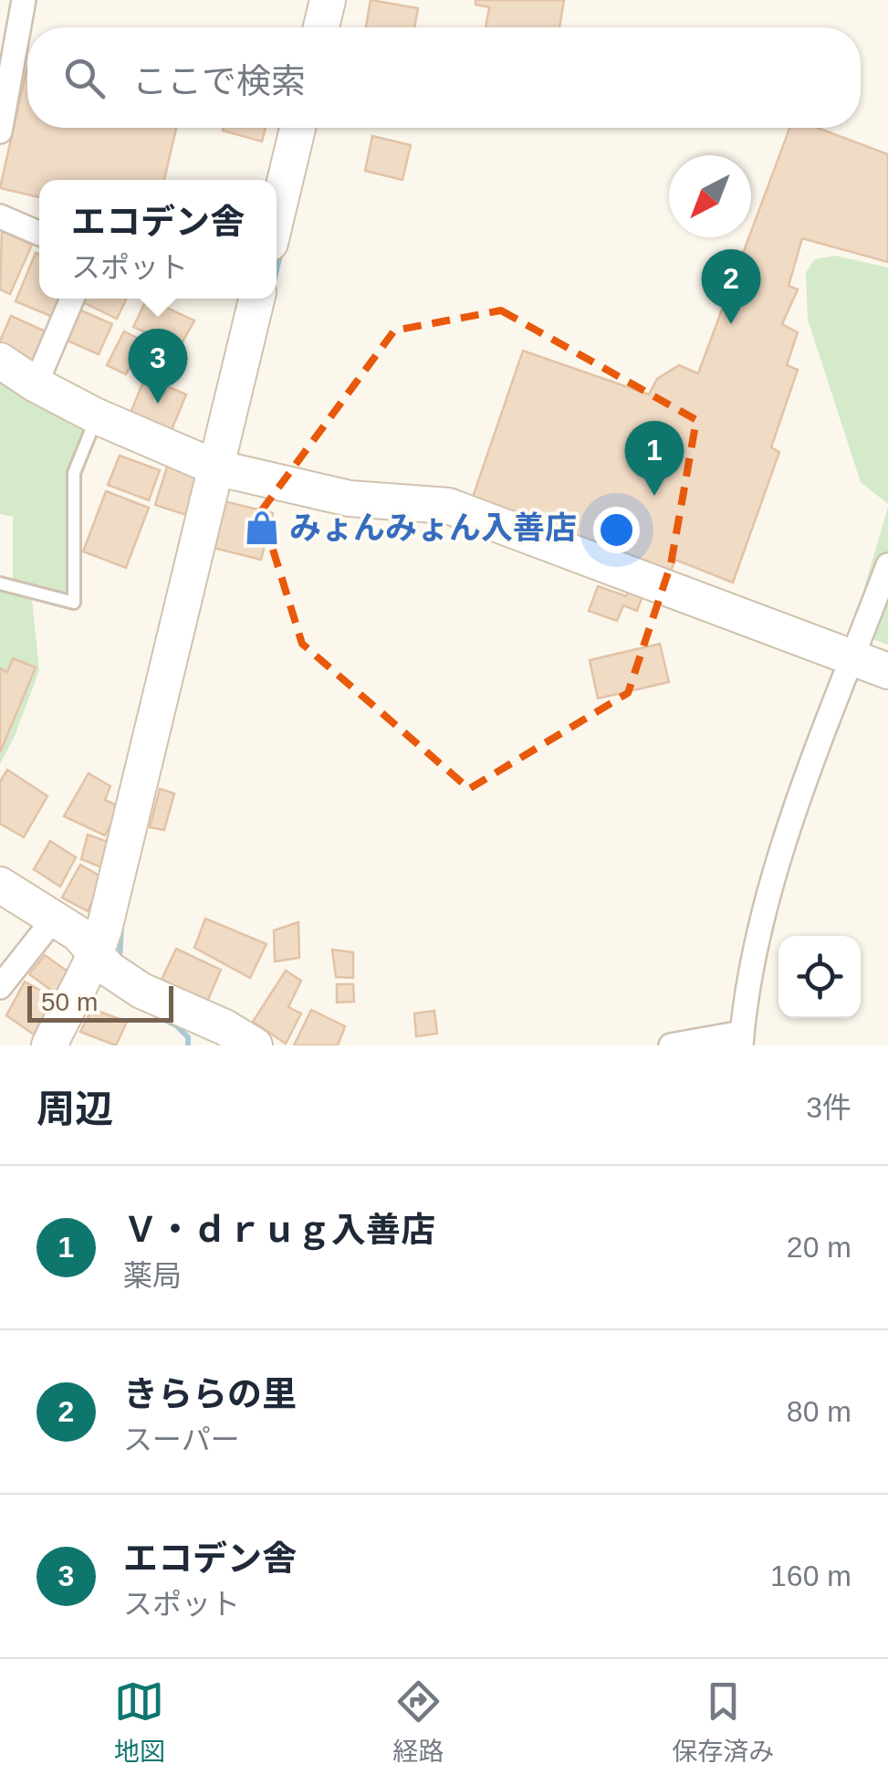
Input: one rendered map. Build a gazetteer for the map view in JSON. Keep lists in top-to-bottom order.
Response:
{
  "places": {
    "shop": ["みょんみょん入善店"]
  },
  "scale_bar": "50 m",
  "north": "bottom left",
  "page": {
    "search": "ここで検索",
    "popup": ["エコデン舎", "スポット"],
    "pins": ["2", "3", "1"],
    "scale": "50 m",
    "heading": ["周辺", "3件"],
    "list": [
      {
        "mark": "1",
        "name": "Ｖ・ｄｒｕｇ入善店",
        "note": "薬局",
        "value": "20 m"
      },
      {
        "mark": "2",
        "name": "きららの里",
        "note": "スーパー",
        "value": "80 m"
      },
      {
        "mark": "3",
        "name": "エコデン舎",
        "note": "スポット",
        "value": "160 m"
      }
    ],
    "nav": ["地図", "経路", "保存済み"]
  }
}
